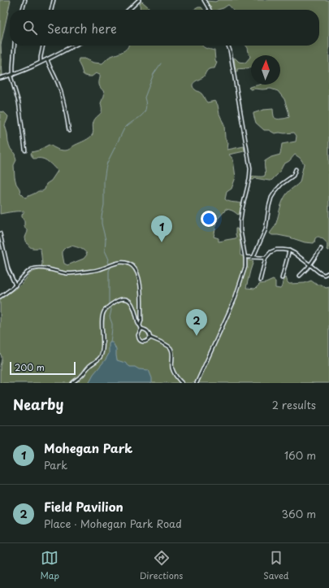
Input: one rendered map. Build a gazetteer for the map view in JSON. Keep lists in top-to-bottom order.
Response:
{
  "scale_bar": "200 m",
  "north": "top",
  "page": {
    "search": "Search here",
    "pins": ["1", "2"],
    "scale": "200 m",
    "heading": ["Nearby", "2 results"],
    "list": [
      {
        "mark": "1",
        "name": "Mohegan Park",
        "note": "Park",
        "value": "160 m"
      },
      {
        "mark": "2",
        "name": "Field Pavilion",
        "note": "Place · Mohegan Park Road",
        "value": "360 m"
      }
    ],
    "nav": ["Map", "Directions", "Saved"]
  }
}
